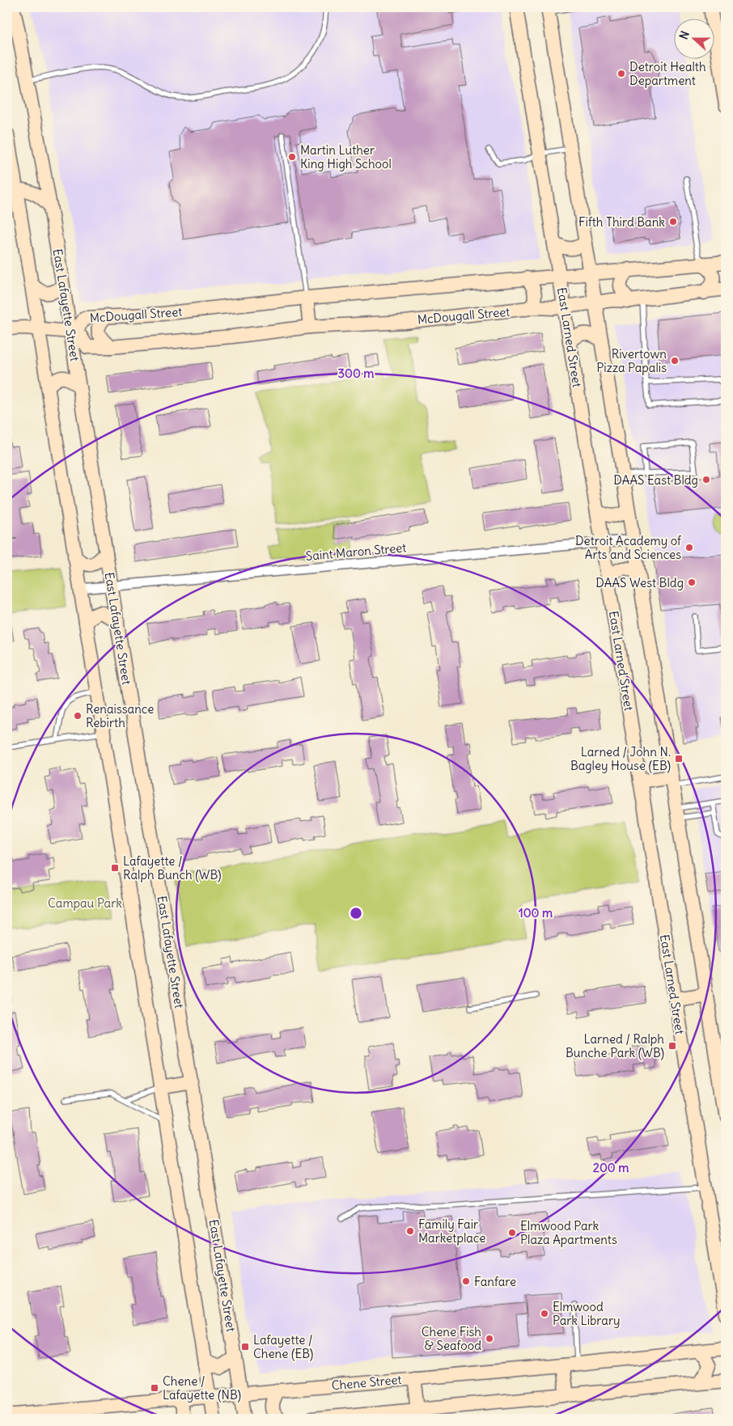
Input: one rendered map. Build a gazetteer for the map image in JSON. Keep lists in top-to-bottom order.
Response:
{
  "streets": {
    "street": [
      "East Lafayette Street",
      "McDougall Street",
      "East Larned Street",
      "Saint Maron Street",
      "Chene Street"
    ]
  },
  "crossings": [
    ["East Lafayette Street", "McDougall Street"],
    ["East Lafayette Street", "Saint Maron Street"],
    ["East Lafayette Street", "Chene Street"],
    ["McDougall Street", "East Larned Street"],
    ["East Larned Street", "Saint Maron Street"]
  ],
  "parks": ["Campau Park"],
  "places": {
    "other": [
      "Detroit Health Department",
      "Martin Luther King High School",
      "Fifth Third Bank",
      "Rivertown Pizza Papalis",
      "DAAS East Bldg",
      "Detroit Academy of Arts and Sciences",
      "DAAS West Bldg",
      "Renaissance Rebirth",
      "Family Fair Marketplace",
      "Elmwood Park Plaza Apartments",
      "Fanfare",
      "Elmwood Park Library",
      "Chene Fish & Seafood"
    ],
    "transit": [
      "Larned / John N. Bagley House (EB)",
      "Lafayette / Ralph Bunch (WB)",
      "Larned / Ralph Bunche Park (WB)",
      "Lafayette / Chene (EB)",
      "Chene / Lafayette (NB)"
    ]
  },
  "north": "left",
  "rings": ["300 m", "100 m", "200 m"]
}
